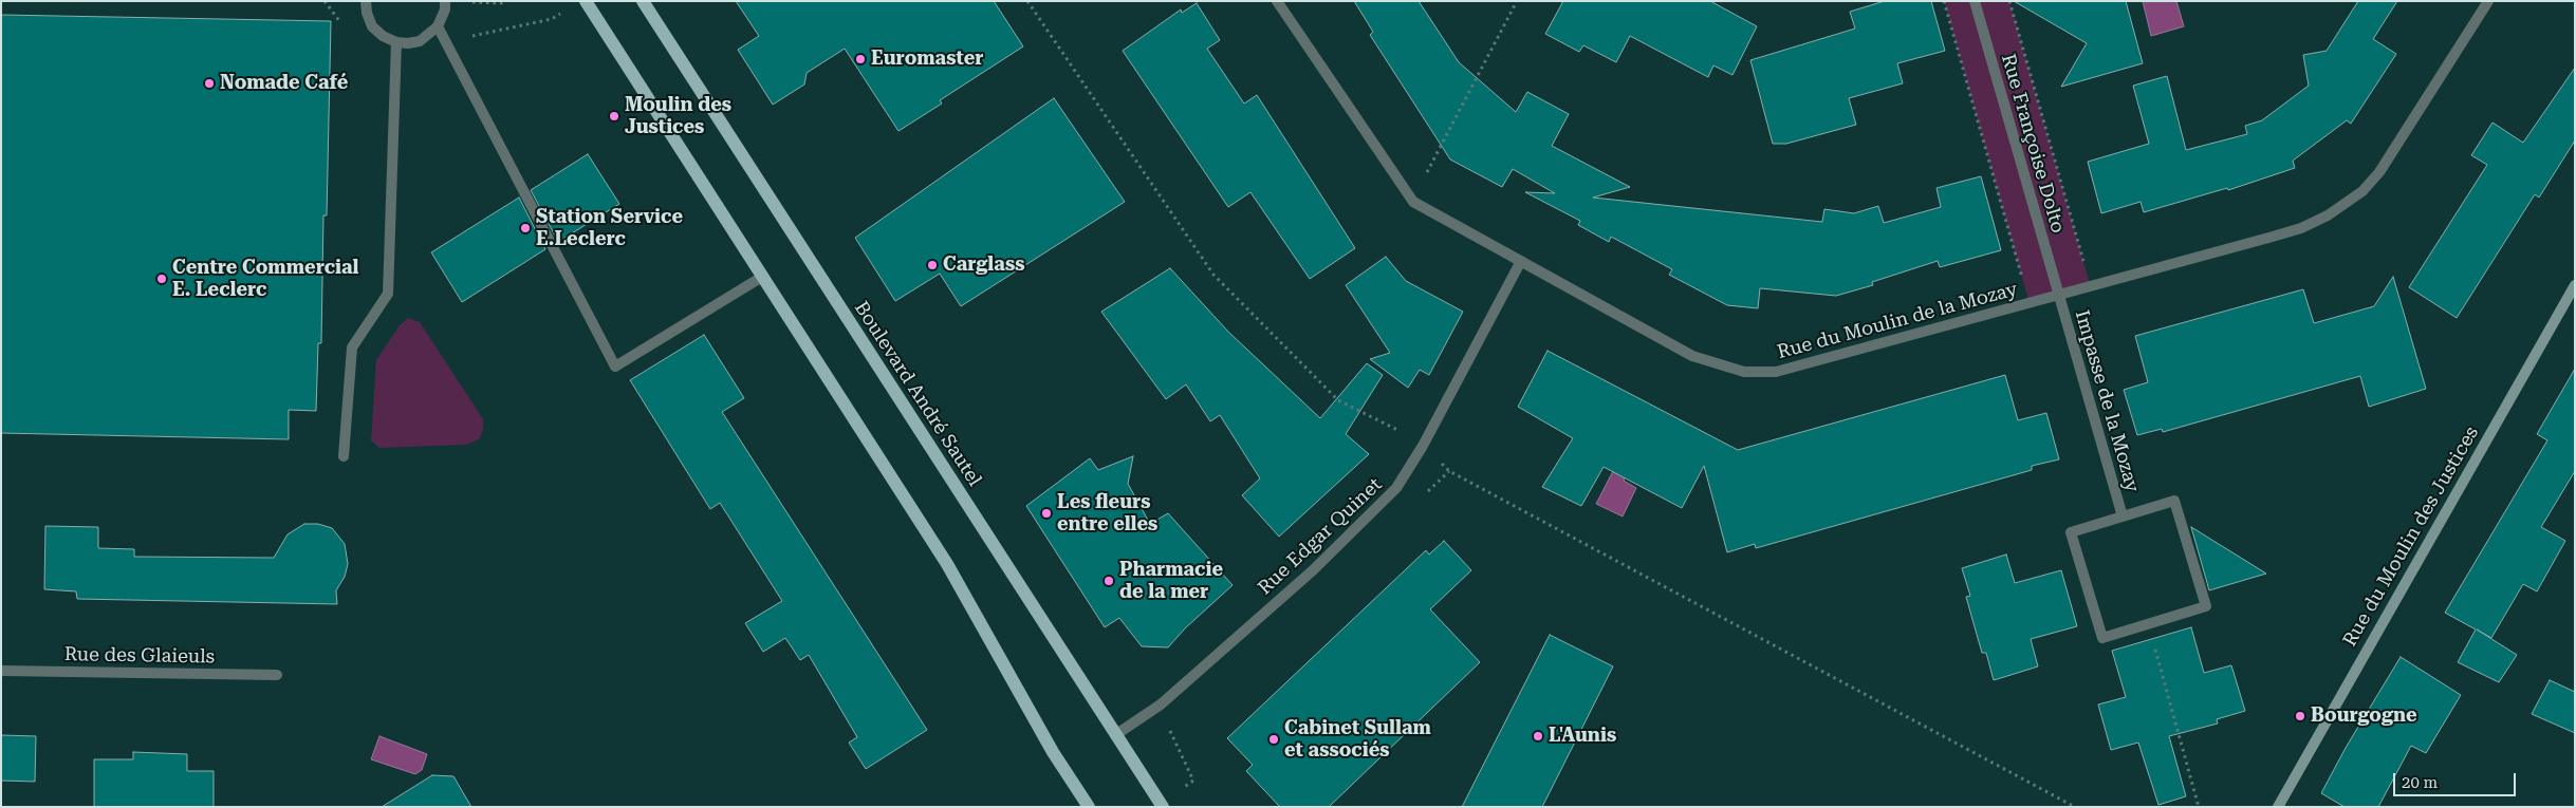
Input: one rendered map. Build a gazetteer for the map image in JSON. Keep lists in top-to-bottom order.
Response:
{
  "streets": {
    "main road": ["Boulevard André Sautel"],
    "street": [
      "Rue Françoise Dolto",
      "Rue du Moulin de la Mozay",
      "Impasse de la Mozay",
      "Rue Edgar Quinet",
      "Rue du Moulin des Justices",
      "Rue des Glaieuls"
    ]
  },
  "crossings": [
    ["Rue Françoise Dolto", "Rue du Moulin de la Mozay"],
    ["Rue Françoise Dolto", "Impasse de la Mozay"],
    ["Rue du Moulin de la Mozay", "Impasse de la Mozay"],
    ["Rue du Moulin de la Mozay", "Rue Edgar Quinet"],
    ["Boulevard André Sautel", "Rue Edgar Quinet"]
  ],
  "places": [
    "Euromaster",
    "Nomade Café",
    "Moulin des Justices",
    "Station Service E.Leclerc",
    "Carglass",
    "Centre Commercial E. Leclerc",
    "Les fleurs entre elles",
    "Pharmacie de la mer",
    "Bourgogne",
    "L'Aunis",
    "Cabinet Sullam et associés"
  ],
  "scale_bar": "20 m"
}
